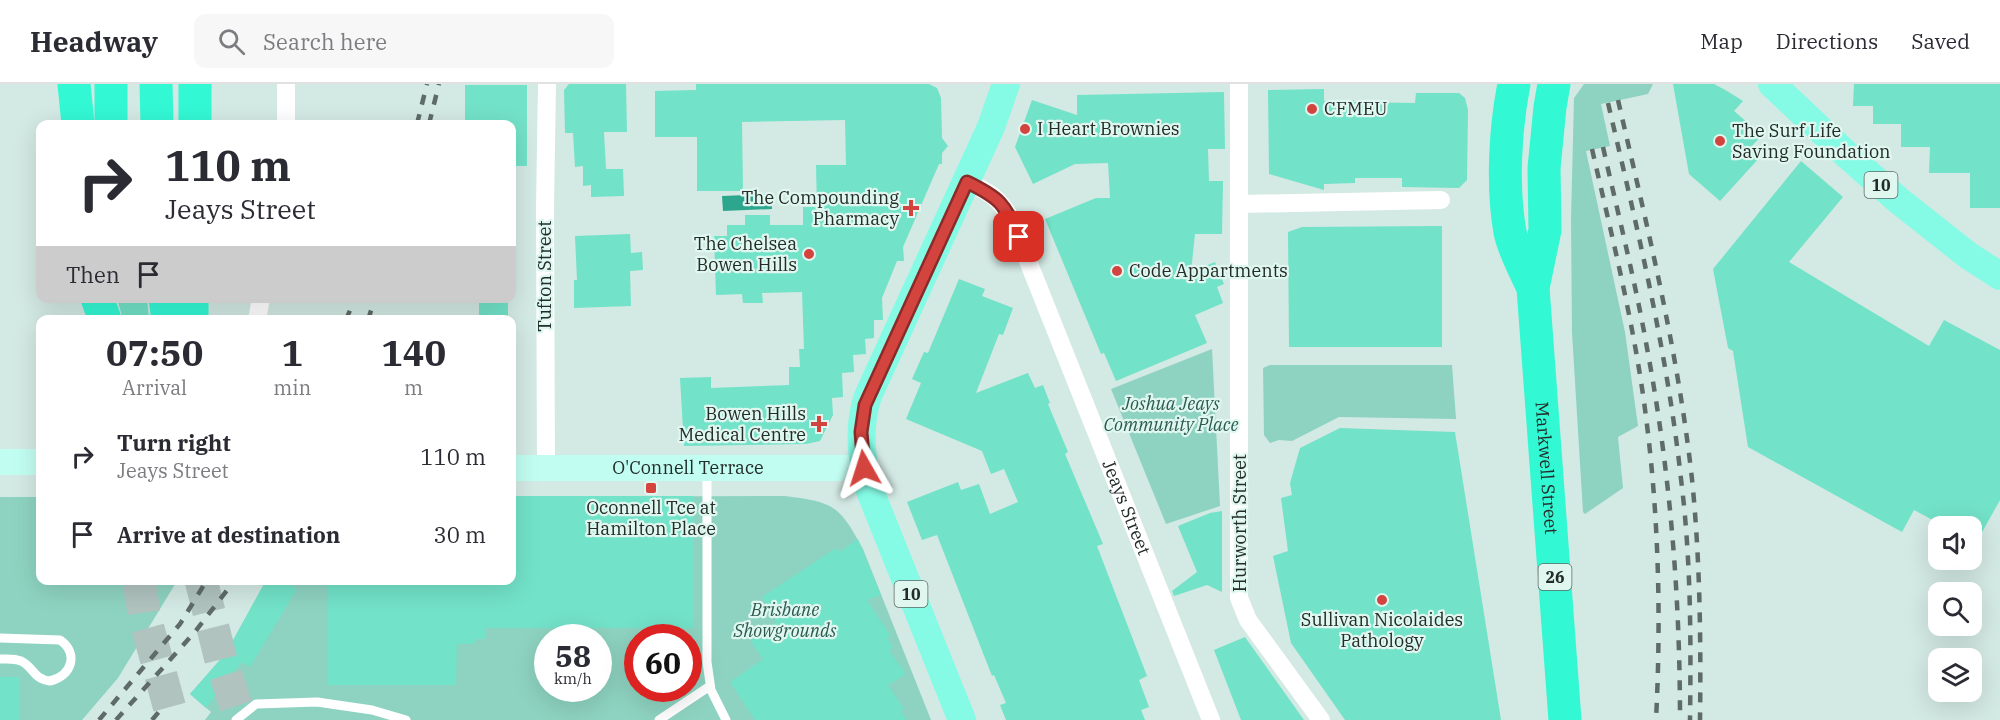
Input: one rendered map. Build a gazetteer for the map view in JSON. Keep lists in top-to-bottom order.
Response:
{
  "streets": {
    "highway": ["Markwell Street", "26"],
    "main road": ["10", "O'Connell Terrace"],
    "street": ["Tufton Street", "Jeays Street", "Hurworth Street"]
  },
  "crossings": [
    ["10", "O'Connell Terrace"],
    ["10", "Jeays Street"],
    ["Tufton Street", "O'Connell Terrace"]
  ],
  "parks": ["Joshua Jeays Community Place", "Brisbane Showgrounds"],
  "places": {
    "other": [
      "CFMEU",
      "I Heart Brownies",
      "The Surf Life Saving Foundation",
      "The Chelsea Bowen Hills",
      "Code Appartments",
      "Sullivan Nicolaides Pathology"
    ],
    "health": ["The Compounding Pharmacy", "Bowen Hills Medical Centre"],
    "transit": ["Oconnell Tce at Hamilton Place"]
  },
  "page": {
    "header": "Headway",
    "search": "Search here",
    "nav": ["Map", "Directions", "Saved"],
    "turn": ["110 m", "Jeays Street"],
    "then": "Then",
    "eta": [
      "07:50",
      "Arrival",
      "1",
      "min",
      "140",
      "m"
    ],
    "list": [
      {
        "name": "Turn right",
        "note": "Jeays Street",
        "value": "110 m"
      },
      {
        "name": "Arrive at destination",
        "value": "30 m"
      }
    ],
    "speed": "58 km/h",
    "limit": "60"
  }
}
